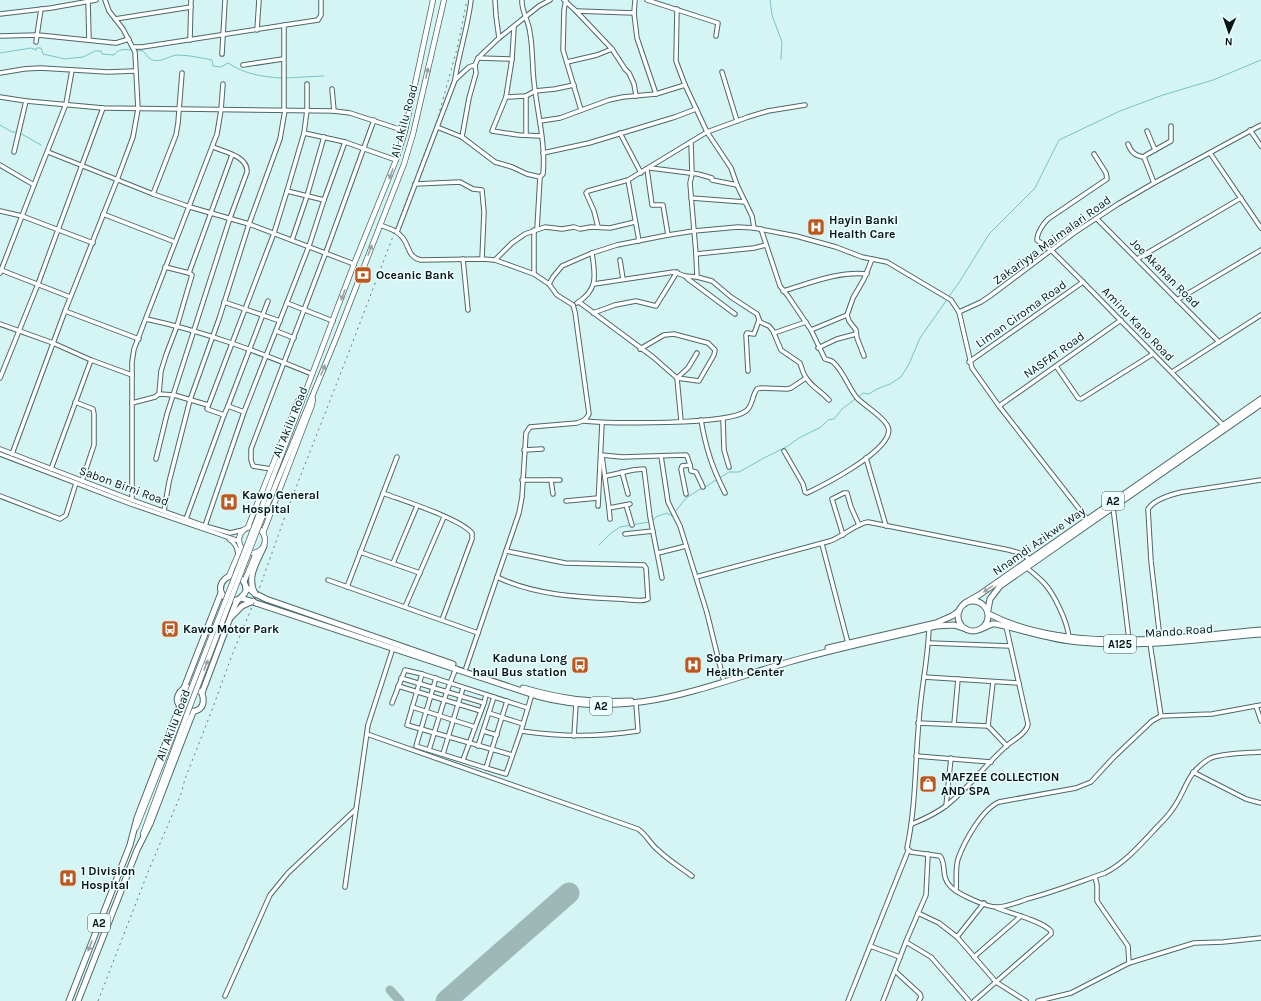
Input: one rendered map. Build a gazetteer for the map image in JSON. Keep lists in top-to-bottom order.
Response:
{
  "streets": {
    "highway": [
      "A2",
      "Nnamdi Azikwe Way",
      "Mando Road",
      "A125"
    ],
    "main road": ["Ali Akilu Road"],
    "street": [
      "Zakariyya Maimalari Road",
      "Joe Akahan Road",
      "Liman Ciroma Road",
      "Aminu Kano Road",
      "NASFAT Road",
      "Sabon Birni Road"
    ]
  },
  "crossings": [
    ["Ali Akilu Road", "A2"],
    ["Zakariyya Maimalari Road", "Joe Akahan Road"],
    ["Zakariyya Maimalari Road", "Aminu Kano Road"],
    ["Liman Ciroma Road", "Aminu Kano Road"],
    ["Aminu Kano Road", "NASFAT Road"],
    ["Aminu Kano Road", "Nnamdi Azikwe Way"],
    ["A2", "Nnamdi Azikwe Way"],
    ["A2", "Mando Road"],
    ["Nnamdi Azikwe Way", "Mando Road"]
  ],
  "places": {
    "hospital": [
      "Hayin Banki Health Care",
      "Kawo General Hospital",
      "Soba Primary Health Center",
      "1 Division Hospital"
    ],
    "bank": ["Oceanic Bank"],
    "bus stop": ["Kawo Motor Park", "Kaduna Long haul Bus station"],
    "shop": ["MAFZEE COLLECTION AND SPA"]
  },
  "north": "bottom"
}
